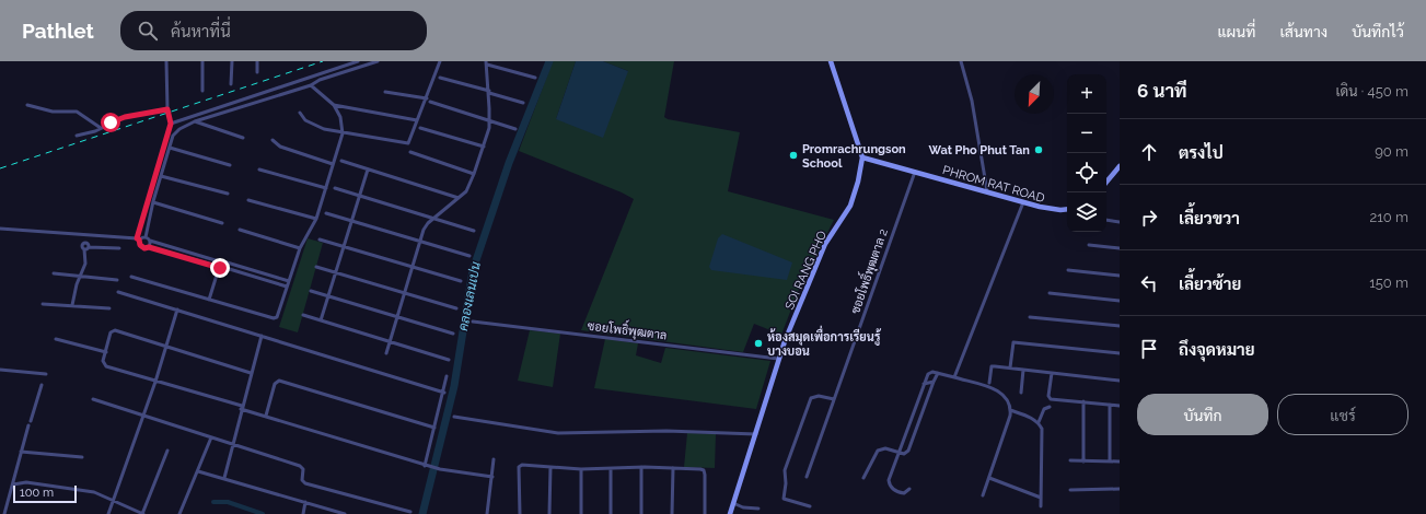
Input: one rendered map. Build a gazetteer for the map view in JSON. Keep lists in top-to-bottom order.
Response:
{
  "streets": {
    "street": [
      "PHROM RAT ROAD",
      "SOI RANG PHO",
      "ซอยโพธิ์พุฒตาล 2",
      "ซอยโพธิ์พุฒตาล"
    ]
  },
  "crossings": [
    ["PHROM RAT ROAD", "SOI RANG PHO"],
    ["PHROM RAT ROAD", "ซอยโพธิ์พุฒตาล 2"],
    ["SOI RANG PHO", "ซอยโพธิ์พุฒตาล"]
  ],
  "water": ["คลองเลนเปน"],
  "places": ["Wat Pho Phut Tan", "Promrachrungson School", "ห้องสมุดเพื่อการเรียนรู้ บางบอน"],
  "scale_bar": "100 m",
  "north": "bottom left",
  "page": {
    "header": "Pathlet",
    "search": "ค้นหาที่นี่",
    "nav": ["แผนที่", "เส้นทาง", "บันทึกไว้"],
    "heading": ["6 นาที", "เดิน · 450 m"],
    "map_buttons": ["+", "−"],
    "list": [
      ["ตรงไป", "90 m"],
      ["เลี้ยวขวา", "210 m"],
      ["เลี้ยวซ้าย", "150 m"],
      "ถึงจุดหมาย"
    ],
    "buttons": ["บันทึก", "แชร์"],
    "scale": "100 m"
  }
}
